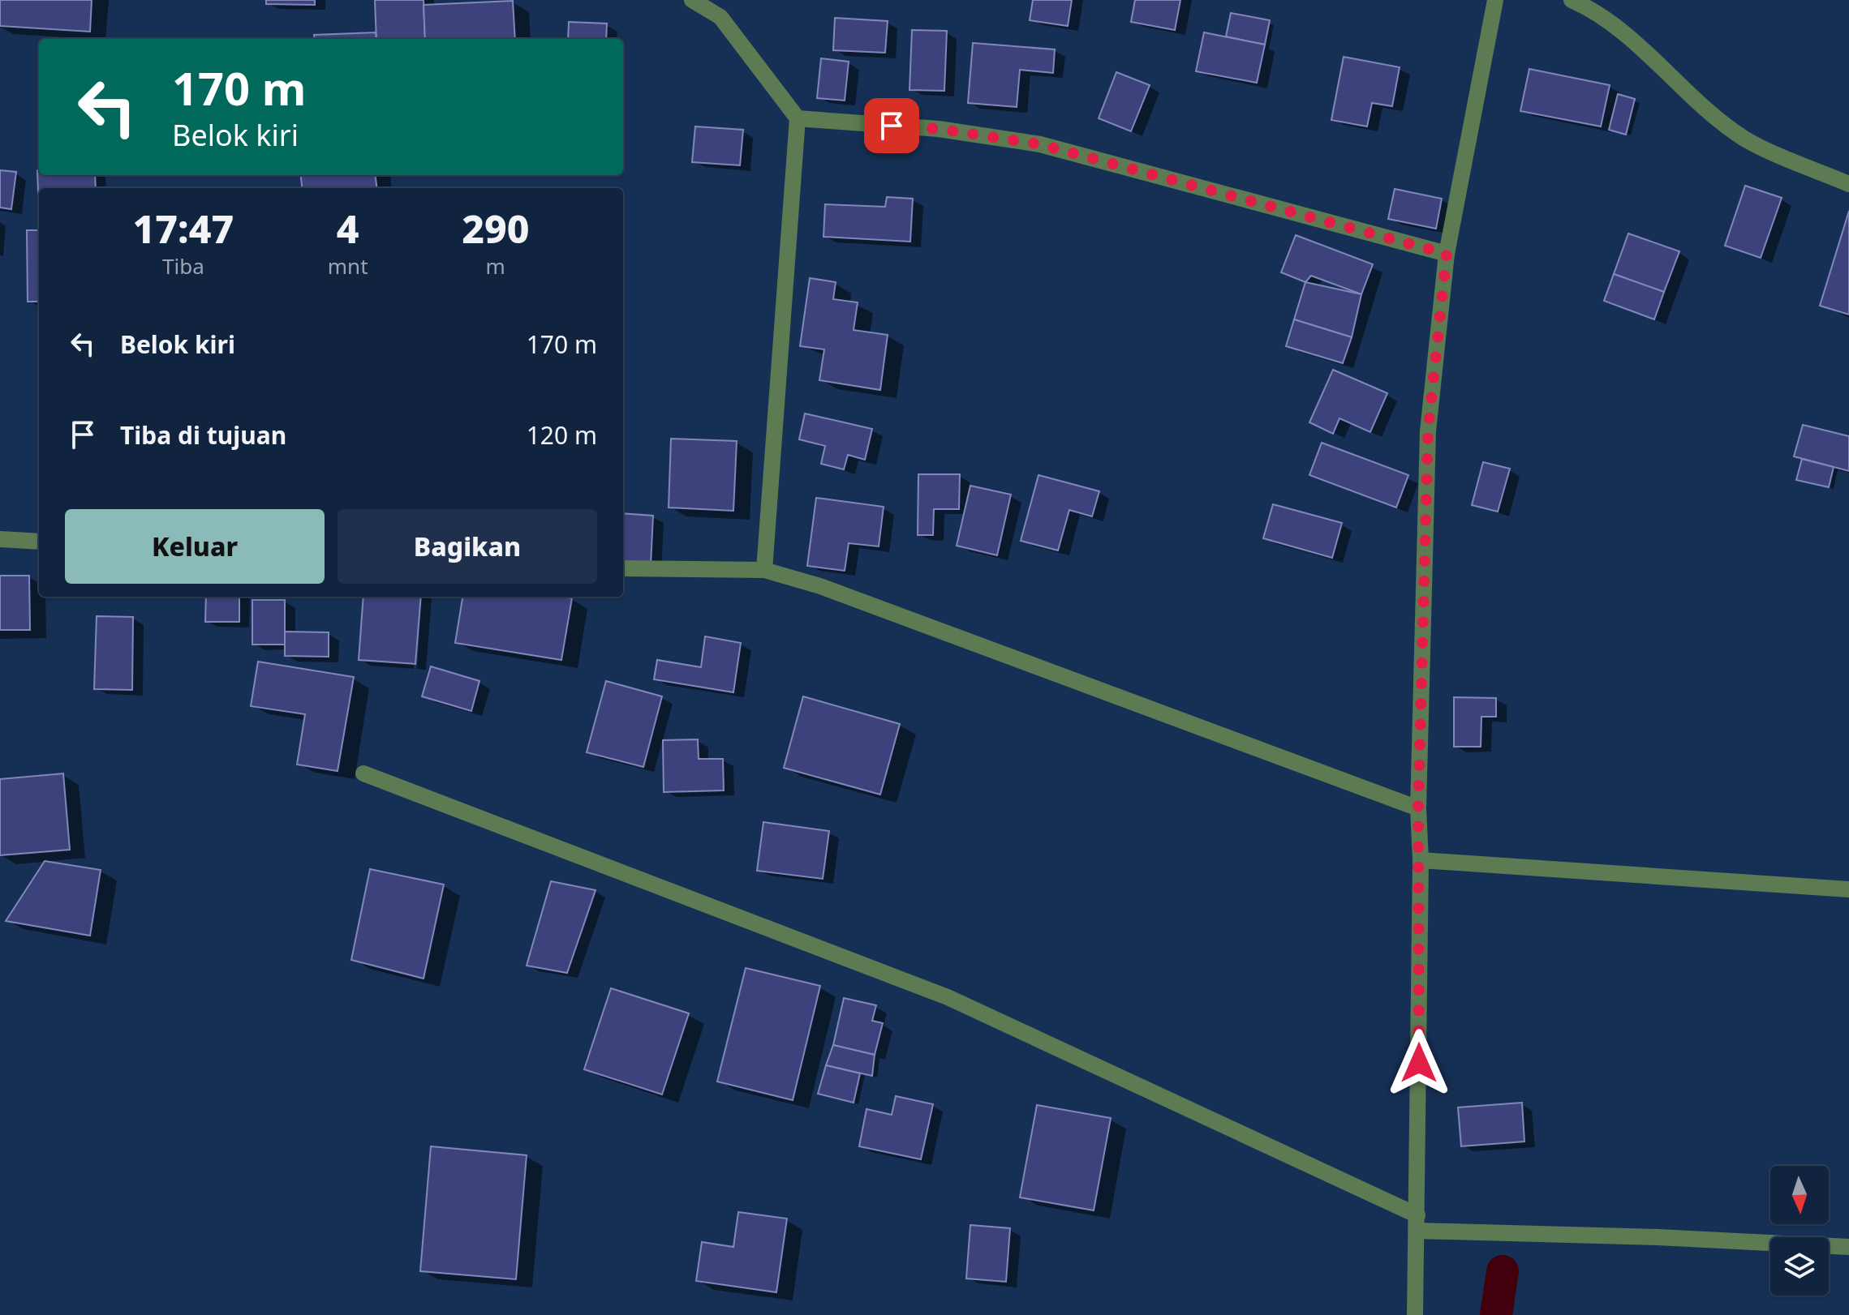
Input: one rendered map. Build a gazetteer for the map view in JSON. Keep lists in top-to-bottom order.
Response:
{
  "north": "bottom",
  "page": {
    "turn": ["170 m", "Belok kiri"],
    "eta": [
      "17:47",
      "Tiba",
      "4",
      "mnt",
      "290",
      "m"
    ],
    "list": [
      {
        "name": "Belok kiri",
        "value": "170 m"
      },
      {
        "name": "Tiba di tujuan",
        "value": "120 m"
      }
    ],
    "buttons": ["Keluar", "Bagikan"]
  }
}
